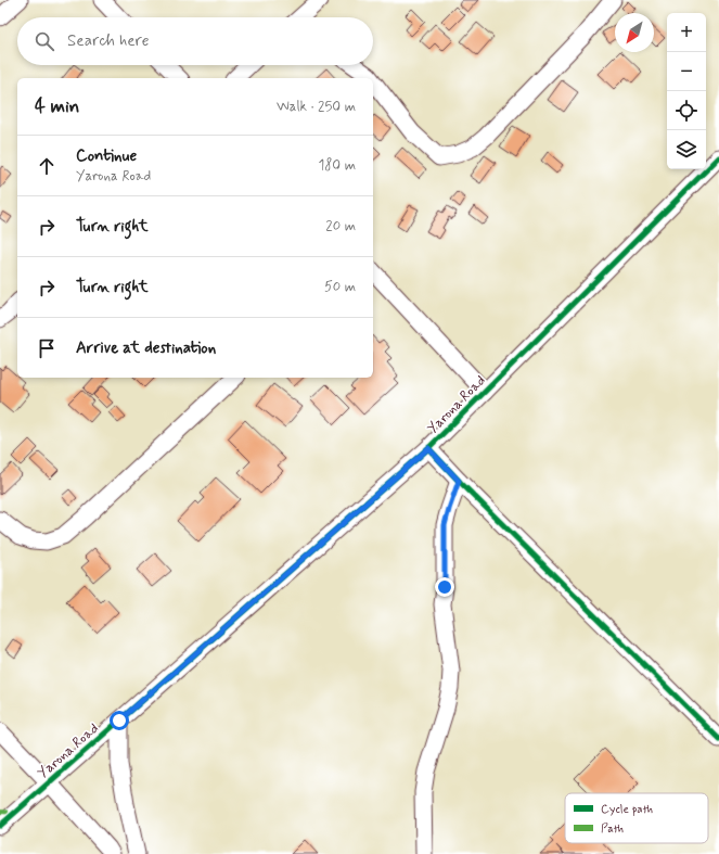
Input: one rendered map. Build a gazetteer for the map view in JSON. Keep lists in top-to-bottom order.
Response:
{
  "streets": {
    "street": ["Yarona Road"]
  },
  "legend": ["Cycle path", "Path"],
  "north": "bottom left",
  "page": {
    "map_buttons": ["+", "−"],
    "search": "Search here",
    "heading": ["4 min", "Walk · 250 m"],
    "list": [
      ["Continue", "Yarona Road", "180 m"],
      ["Turn right", "20 m"],
      ["Turn right", "50 m"],
      "Arrive at destination"
    ]
  }
}
